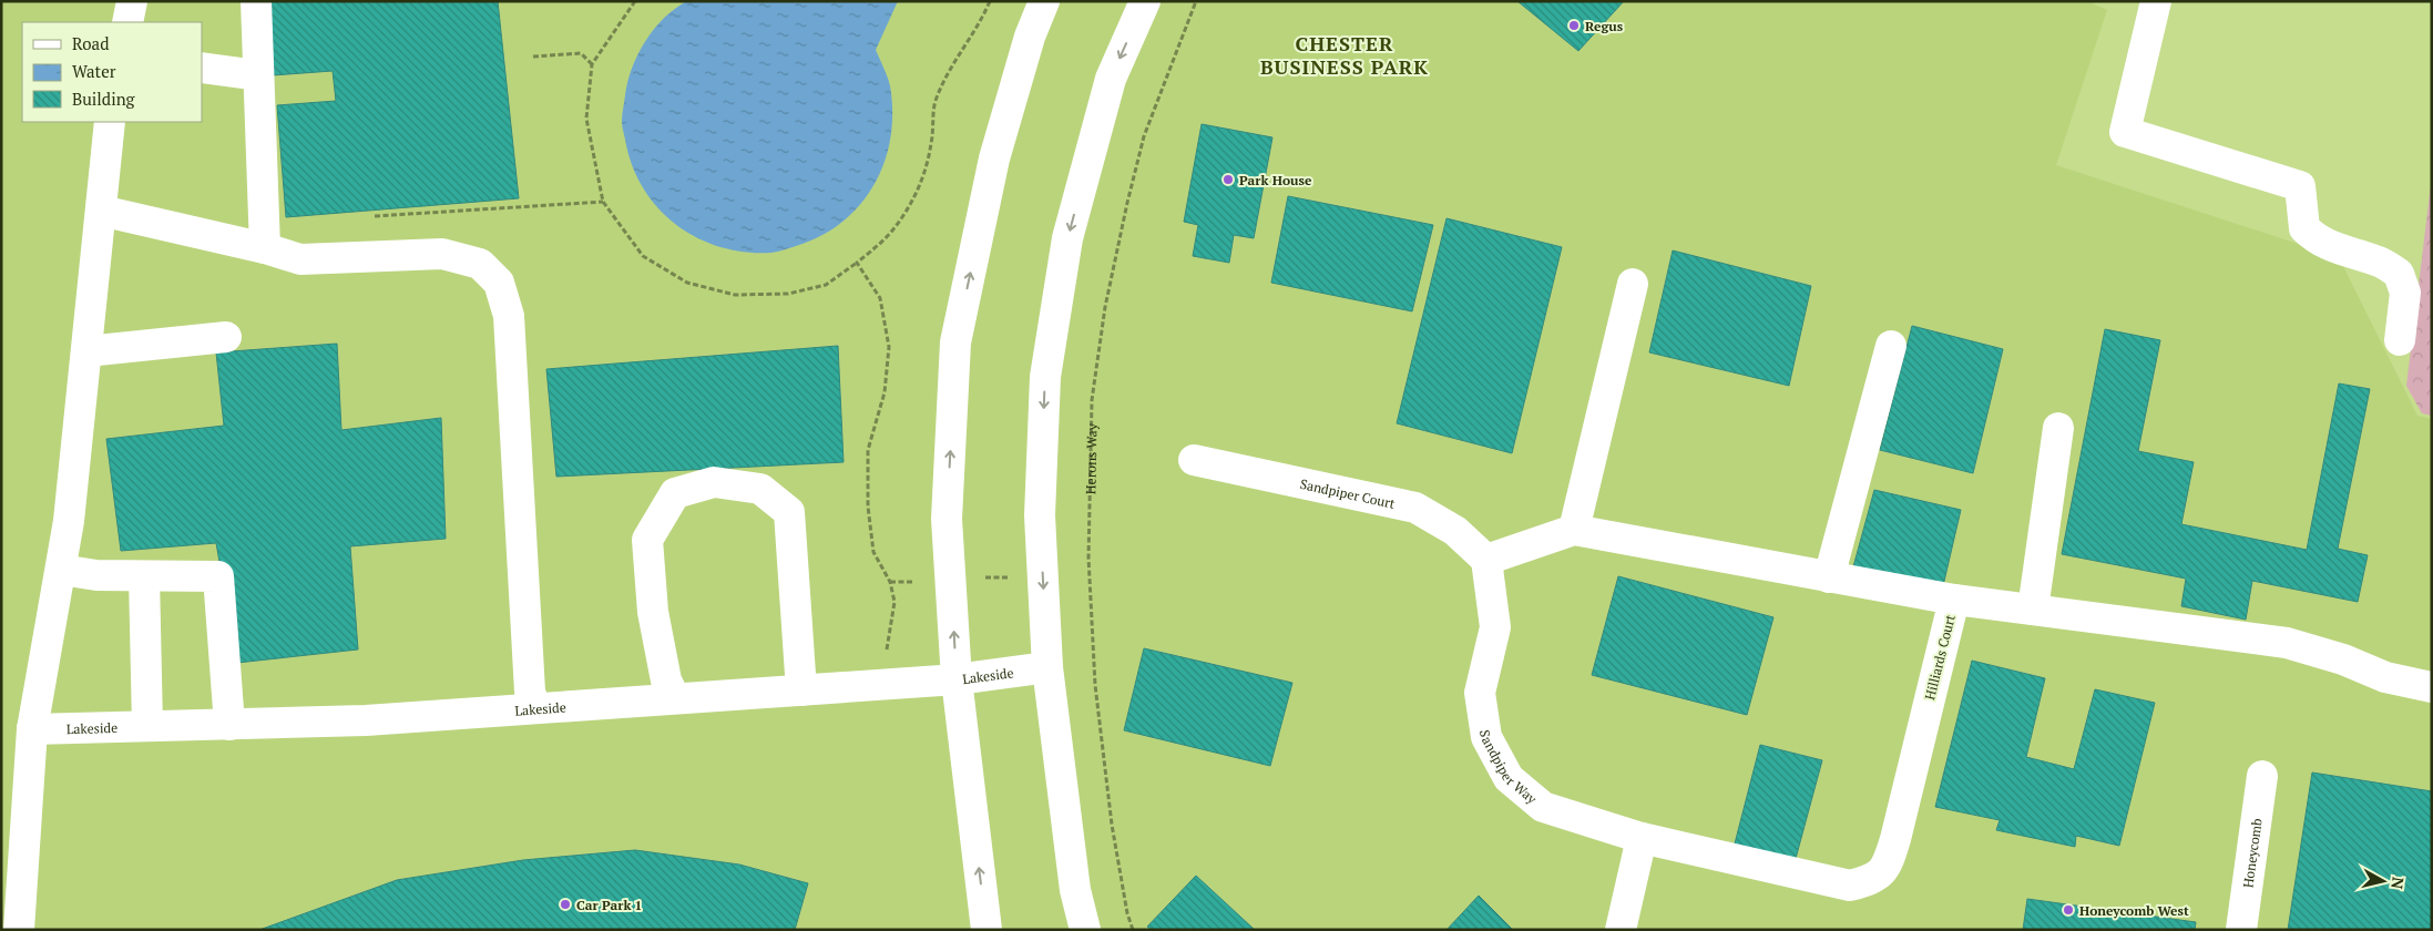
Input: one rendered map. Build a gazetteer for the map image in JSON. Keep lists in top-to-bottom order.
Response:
{
  "streets": {
    "street": [
      "Sandpiper Court",
      "Hilliards Court",
      "Lakeside",
      "Sandpiper Way",
      "Honeycomb"
    ],
    "path": ["Herons Way"]
  },
  "crossings": [
    ["Sandpiper Court", "Hilliards Court"],
    ["Sandpiper Court", "Sandpiper Way"],
    ["Hilliards Court", "Sandpiper Way"]
  ],
  "districts": ["CHESTER BUSINESS PARK"],
  "places": [
    "Regus",
    "Park House",
    "Car Park 1",
    "Honeycomb West"
  ],
  "legend": ["Road", "Water", "Building"],
  "north": "right"
}
